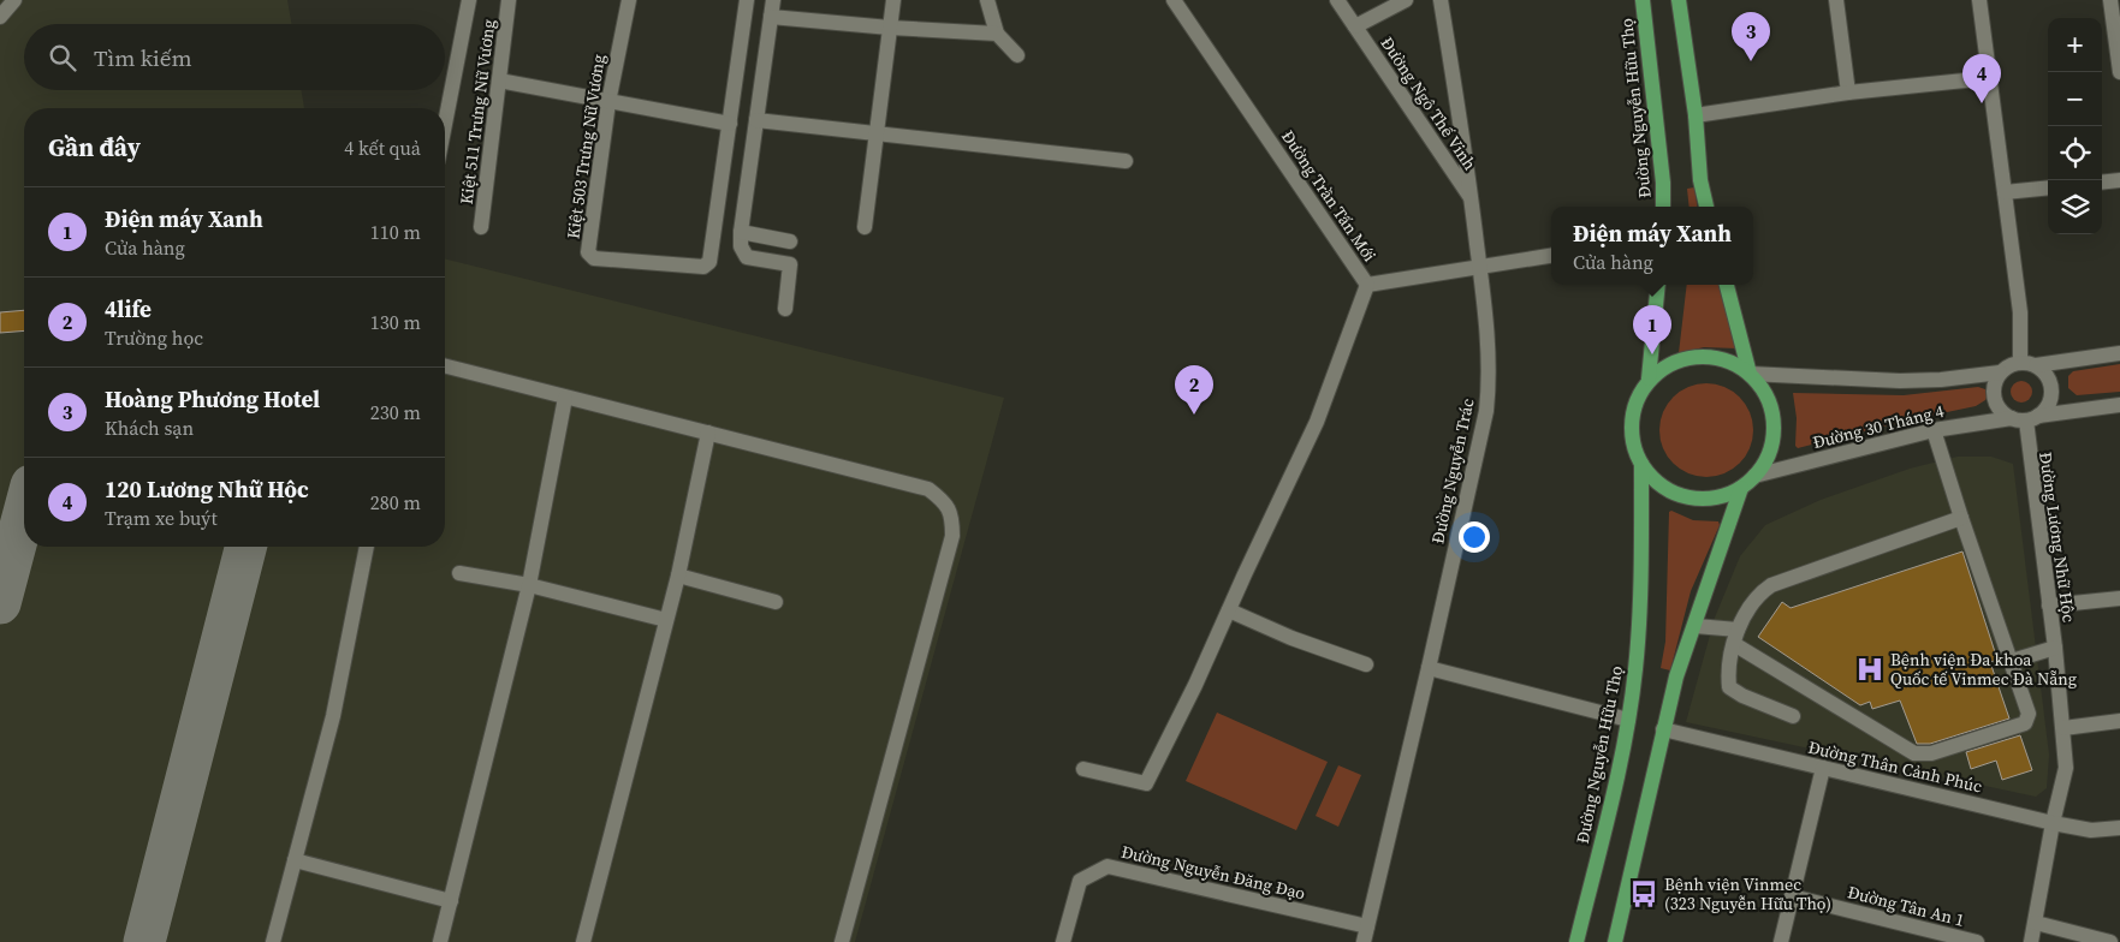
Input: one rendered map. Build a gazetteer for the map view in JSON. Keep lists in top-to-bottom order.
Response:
{
  "streets": {
    "main road": ["Đường Nguyễn Hữu Thọ"],
    "street": [
      "Đường Ngô Thế Vinh",
      "Kiệt 511 Trưng Nữ Vương",
      "Kiệt 503 Trưng Nữ Vương",
      "Đường Trần Tấn Mới",
      "Đường 30 Tháng 4",
      "Đường Nguyễn Trác",
      "Đường Lương Nhữ Hộc",
      "Đường Thân Cảnh Phúc",
      "Đường Nguyễn Đăng Đạo",
      "Đường Tân An 1"
    ]
  },
  "crossings": [
    ["Đường Ngô Thế Vinh", "Đường Nguyễn Trác"],
    ["Đường Nguyễn Hữu Thọ", "Đường 30 Tháng 4"],
    ["Đường Trần Tấn Mới", "Đường Nguyễn Trác"],
    ["Đường 30 Tháng 4", "Đường Lương Nhữ Hộc"],
    ["Đường Nguyễn Trác", "Đường Nguyễn Đăng Đạo"],
    ["Đường Lương Nhữ Hộc", "Đường Thân Cảnh Phúc"]
  ],
  "places": {
    "hospital": ["Bệnh viện Đa khoa Quốc tế Vinmec Đà Nẵng"],
    "bus stop": ["Bệnh viện Vinmec (323 Nguyễn Hữu Thọ)"]
  },
  "page": {
    "pins": [
      "3",
      "4",
      "1",
      "2"
    ],
    "map_buttons": ["+", "−"],
    "search": "Tìm kiếm",
    "heading": ["Gần đây", "4 kết quả"],
    "list": [
      {
        "mark": "1",
        "name": "Điện máy Xanh",
        "note": "Cửa hàng",
        "value": "110 m"
      },
      {
        "mark": "2",
        "name": "4life",
        "note": "Trường học",
        "value": "130 m"
      },
      {
        "mark": "3",
        "name": "Hoàng Phương Hotel",
        "note": "Khách sạn",
        "value": "230 m"
      },
      {
        "mark": "4",
        "name": "120 Lương Nhữ Hộc",
        "note": "Trạm xe buýt",
        "value": "280 m"
      }
    ],
    "popup": ["Điện máy Xanh", "Cửa hàng"]
  }
}
